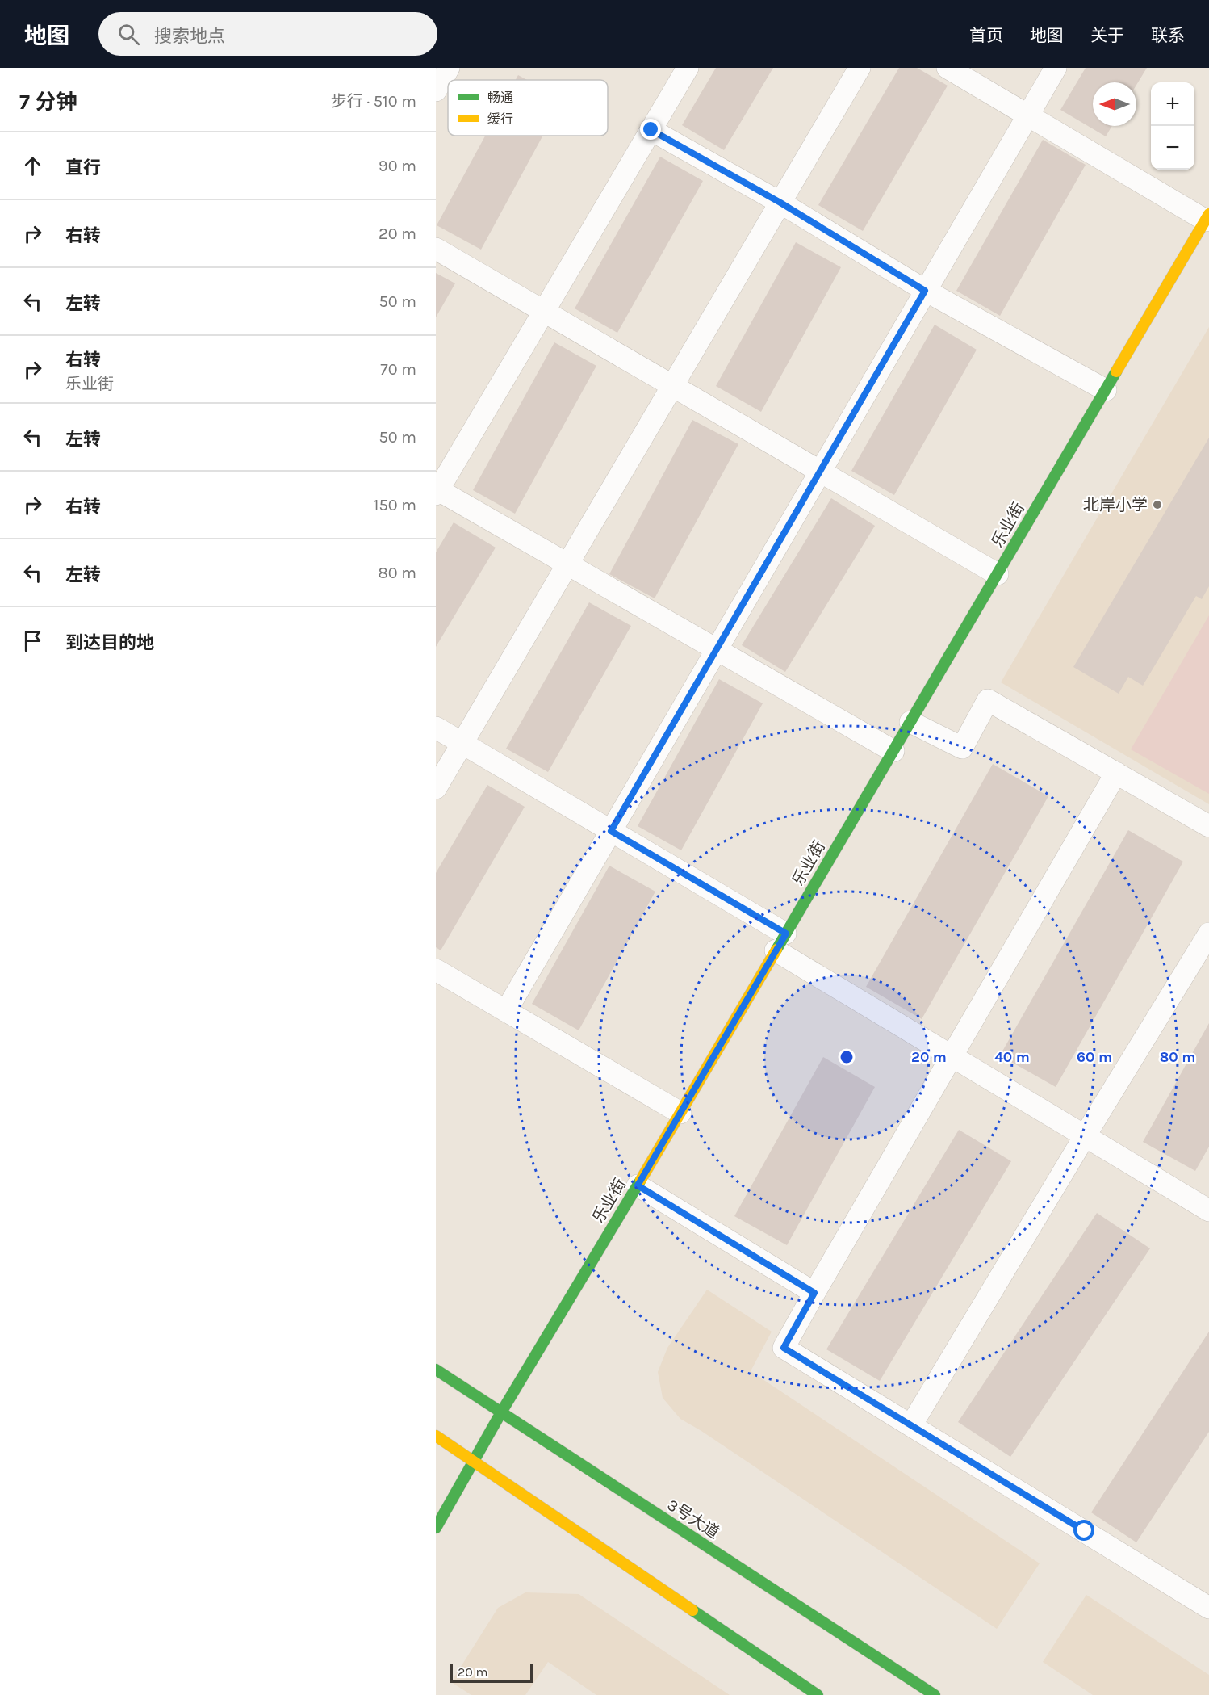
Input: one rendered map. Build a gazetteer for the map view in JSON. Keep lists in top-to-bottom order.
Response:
{
  "streets": {
    "street": ["乐业街", "3号大道"]
  },
  "crossings": [
    ["乐业街", "3号大道"]
  ],
  "places": ["北岸小学"],
  "legend": ["畅通", "缓行"],
  "scale_bar": "20 m",
  "north": "left",
  "page": {
    "header": "地图",
    "search": "搜索地点",
    "nav": [
      "首页",
      "地图",
      "关于",
      "联系"
    ],
    "heading": ["7 分钟", "步行 · 510 m"],
    "map_buttons": ["+", "−"],
    "list": [
      ["直行", "90 m"],
      ["右转", "20 m"],
      ["左转", "50 m"],
      ["右转", "乐业街", "70 m"],
      ["左转", "50 m"],
      ["右转", "150 m"],
      ["左转", "80 m"],
      "到达目的地"
    ],
    "scale": "20 m"
  },
  "rings": [
    "20 m",
    "40 m",
    "60 m",
    "80 m"
  ]
}
